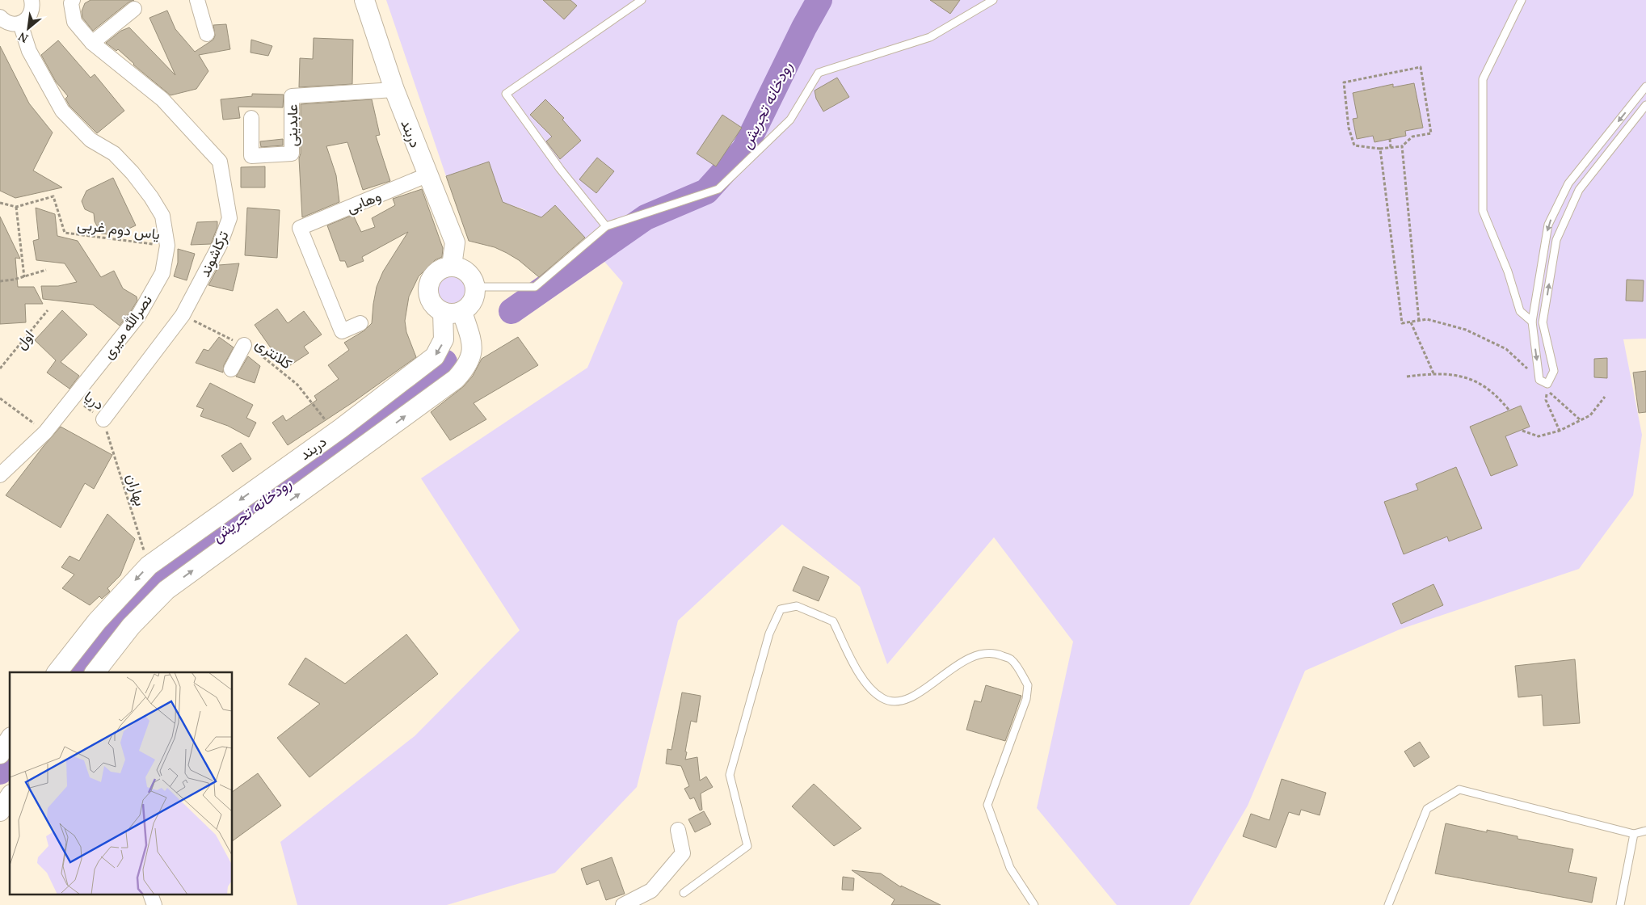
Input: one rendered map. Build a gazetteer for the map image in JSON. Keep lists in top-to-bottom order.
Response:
{
  "streets": {
    "main road": ["دربند"],
    "street": [
      "عابدینی",
      "وهابی",
      "ترکاشوند",
      "نصرالله میری"
    ],
    "path": [
      "یاس دوم غربی",
      "اول",
      "کلانتری",
      "دریا",
      "بهاران"
    ]
  },
  "crossings": [
    ["عابدینی", "دربند"],
    ["دربند", "وهابی"],
    ["دربند", "کلانتری"],
    ["دربند", "بهاران"],
    ["یاس دوم غربی", "نصرالله میری"],
    ["ترکاشوند", "کلانتری"],
    ["ترکاشوند", "دریا"],
    ["ترکاشوند", "بهاران"],
    ["نصرالله میری", "دریا"],
    ["دریا", "بهاران"]
  ],
  "water": ["رودخانه تجریش"],
  "north": "bottom left"
}
